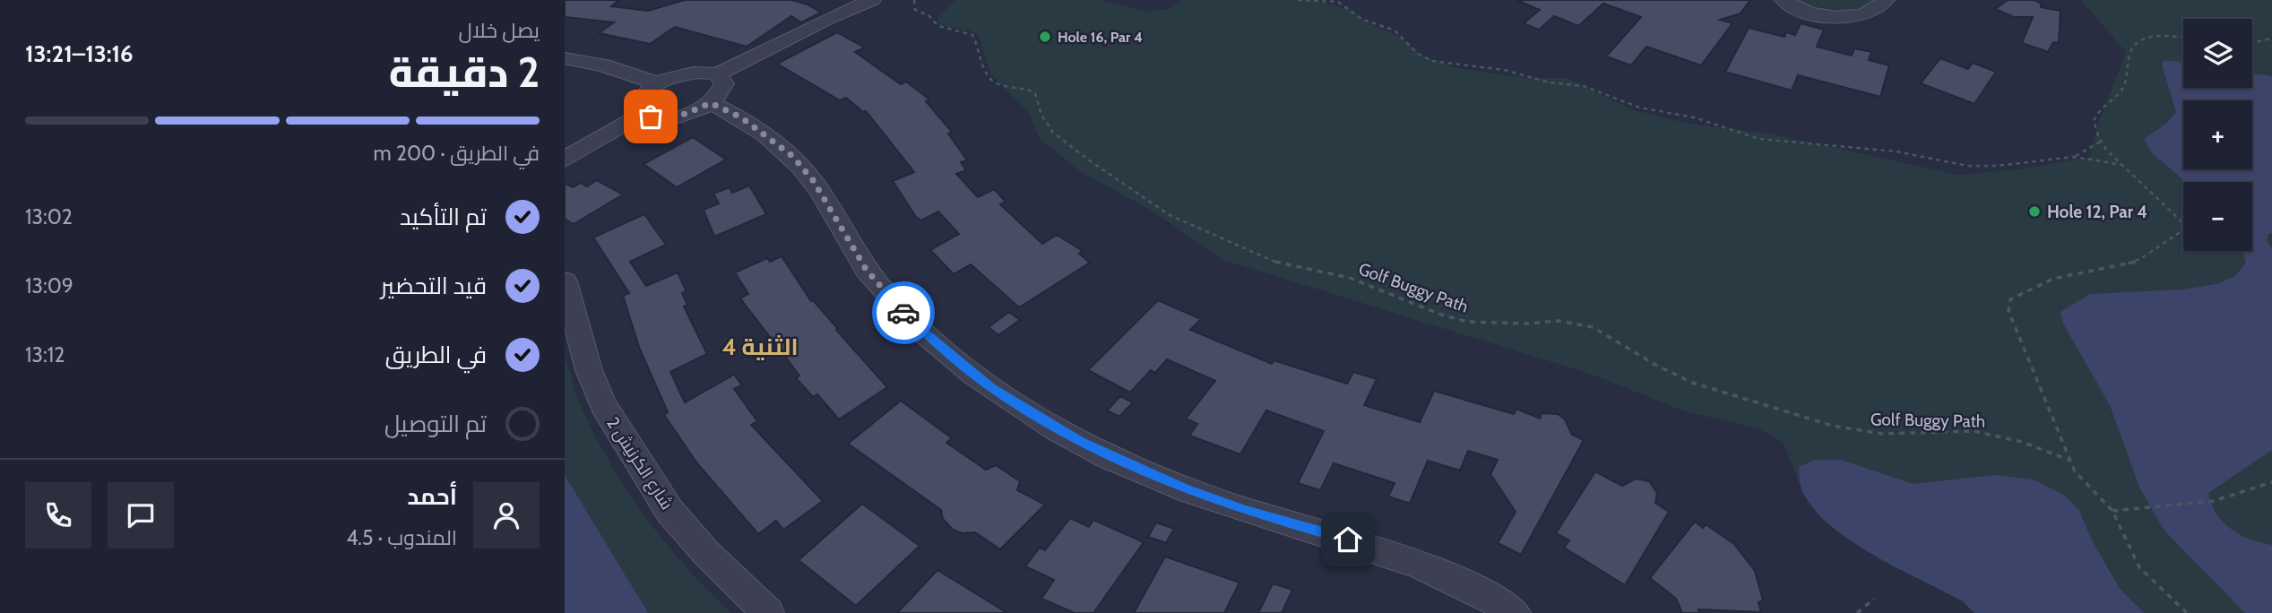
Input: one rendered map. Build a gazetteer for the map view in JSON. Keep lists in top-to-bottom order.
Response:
{
  "streets": {
    "street": ["شارع الكرنيش 2"],
    "path": ["Golf Buggy Path"]
  },
  "districts": ["الثنية 4"],
  "places": ["Hole 16, Par 4", "Hole 12, Par 4"],
  "page": {
    "heading": ["2 دقيقة", "يصل خلال", "13:16–13:21"],
    "panel": ["أحمد", "المندوب · 4.5"],
    "map_buttons": ["+", "−"],
    "bar": "في الطريق · 200 m",
    "list": [
      ["تم التأكيد", "13:02"],
      ["قيد التحضير", "13:09"],
      ["في الطريق", "13:12"],
      "تم التوصيل"
    ]
  }
}
